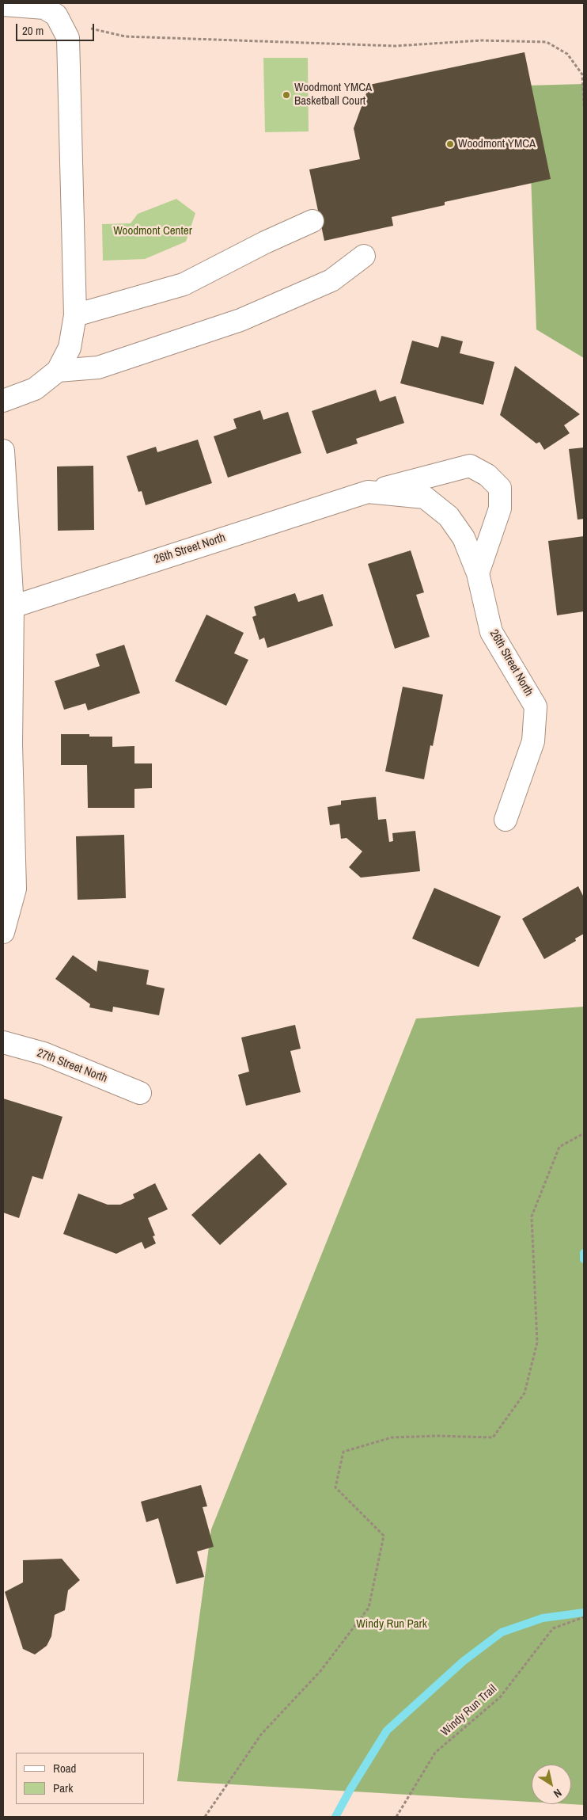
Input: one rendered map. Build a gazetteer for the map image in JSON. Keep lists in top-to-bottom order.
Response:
{
  "streets": {
    "street": ["26th Street North", "27th Street North"],
    "path": ["Windy Run Trail"]
  },
  "parks": ["Woodmont Center", "Windy Run Park"],
  "places": ["Woodmont YMCA Basketball Court", "Woodmont YMCA"],
  "legend": ["Road", "Park"],
  "scale_bar": "20 m",
  "north": "bottom right"
}
